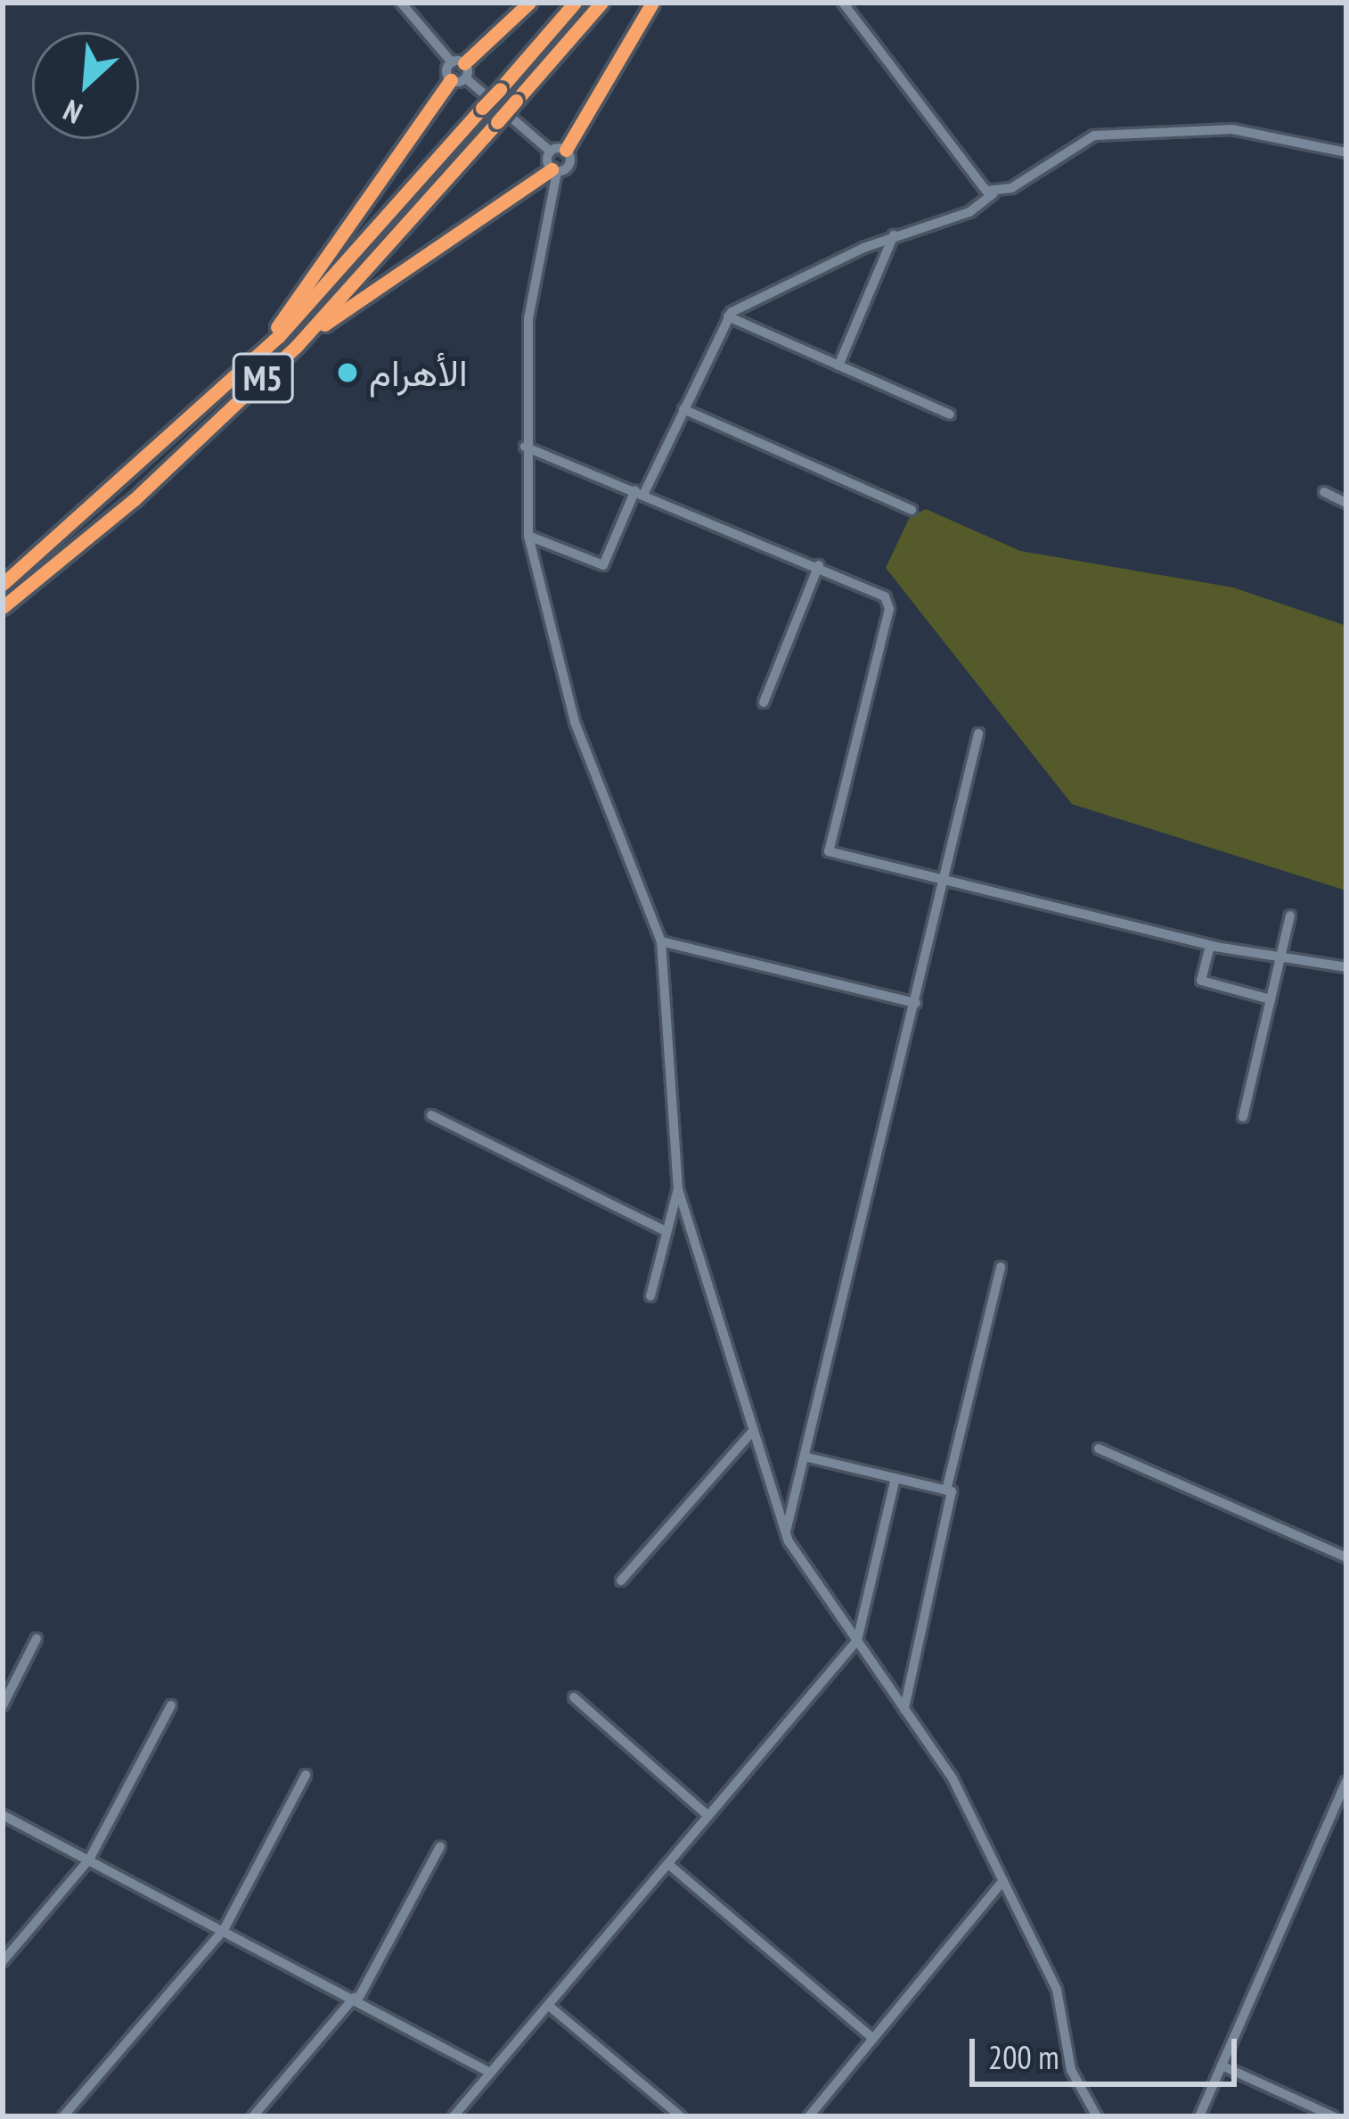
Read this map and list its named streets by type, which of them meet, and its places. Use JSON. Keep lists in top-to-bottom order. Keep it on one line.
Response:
{"streets":{"highway":["M5"]},"places":["الأهرام"],"scale_bar":"200 m","north":"bottom left"}
